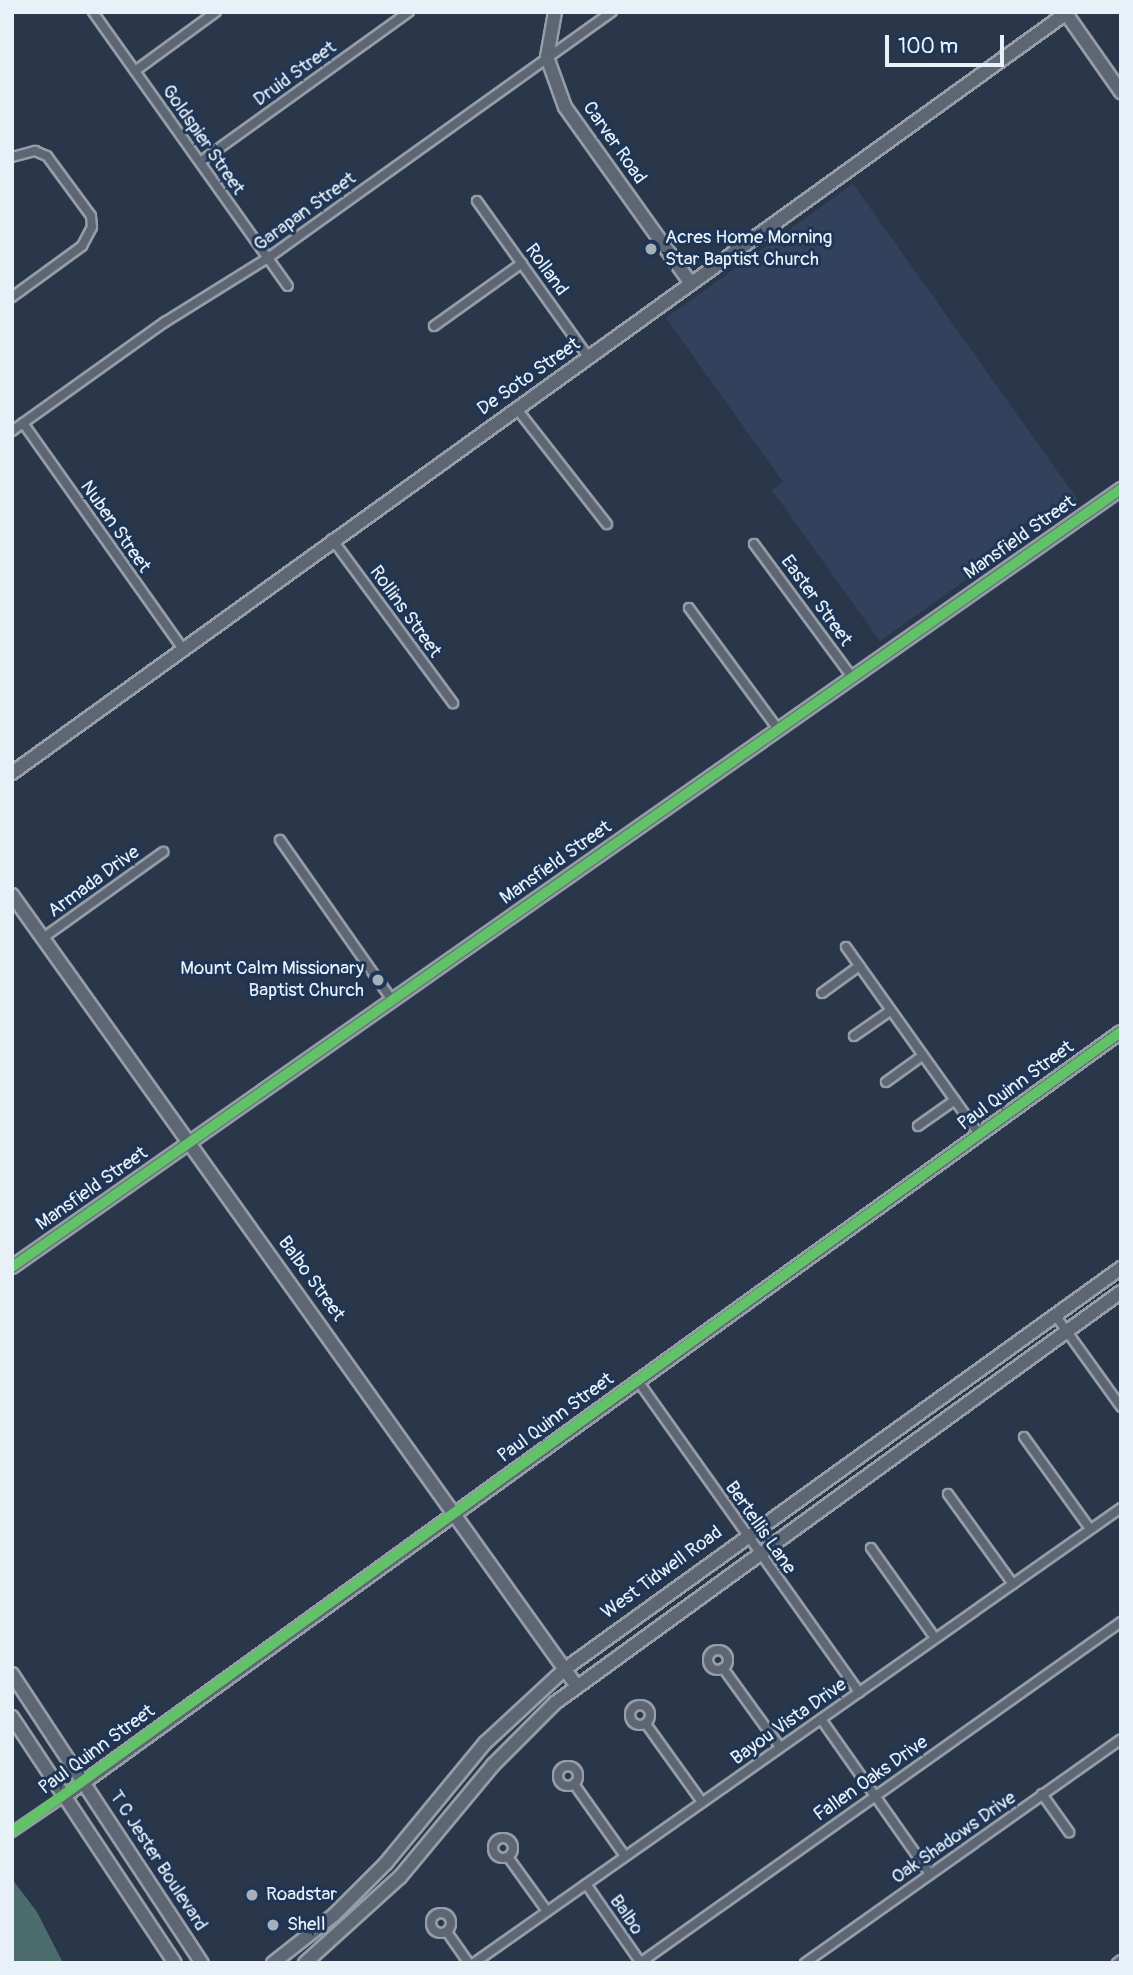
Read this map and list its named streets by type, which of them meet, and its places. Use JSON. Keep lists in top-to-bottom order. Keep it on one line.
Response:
{"streets":{"street":["Druid Street","Goldspier Street","Carver Road","Garapan Street","Rolland","De Soto Street","Nuben Street","Mansfield Street","Easter Street","Rollins Street","Armada Drive","Paul Quinn Street","Balbo Street","Bertellis Lane","West Tidwell Road","Bayou Vista Drive","Fallen Oaks Drive","Oak Shadows Drive","T C Jester Boulevard","Balbo"]},"crossings":[["Druid Street","Goldspier Street"],["Goldspier Street","Garapan Street"],["Carver Road","Garapan Street"],["Carver Road","De Soto Street"],["Garapan Street","Nuben Street"],["Rolland","De Soto Street"],["De Soto Street","Nuben Street"],["De Soto Street","Rollins Street"],["Mansfield Street","Easter Street"],["Mansfield Street","Balbo Street"],["Armada Drive","Balbo Street"],["Paul Quinn Street","Balbo Street"],["Paul Quinn Street","Bertellis Lane"],["Paul Quinn Street","T C Jester Boulevard"],["Balbo Street","West Tidwell Road"],["Bertellis Lane","West Tidwell Road"],["Bertellis Lane","Bayou Vista Drive"],["Bayou Vista Drive","Balbo"],["Fallen Oaks Drive","Balbo"]],"places":["Acres Home Morning Star Baptist Church","Mount Calm Missionary Baptist Church","Roadstar","Shell"],"scale_bar":"100 m"}
